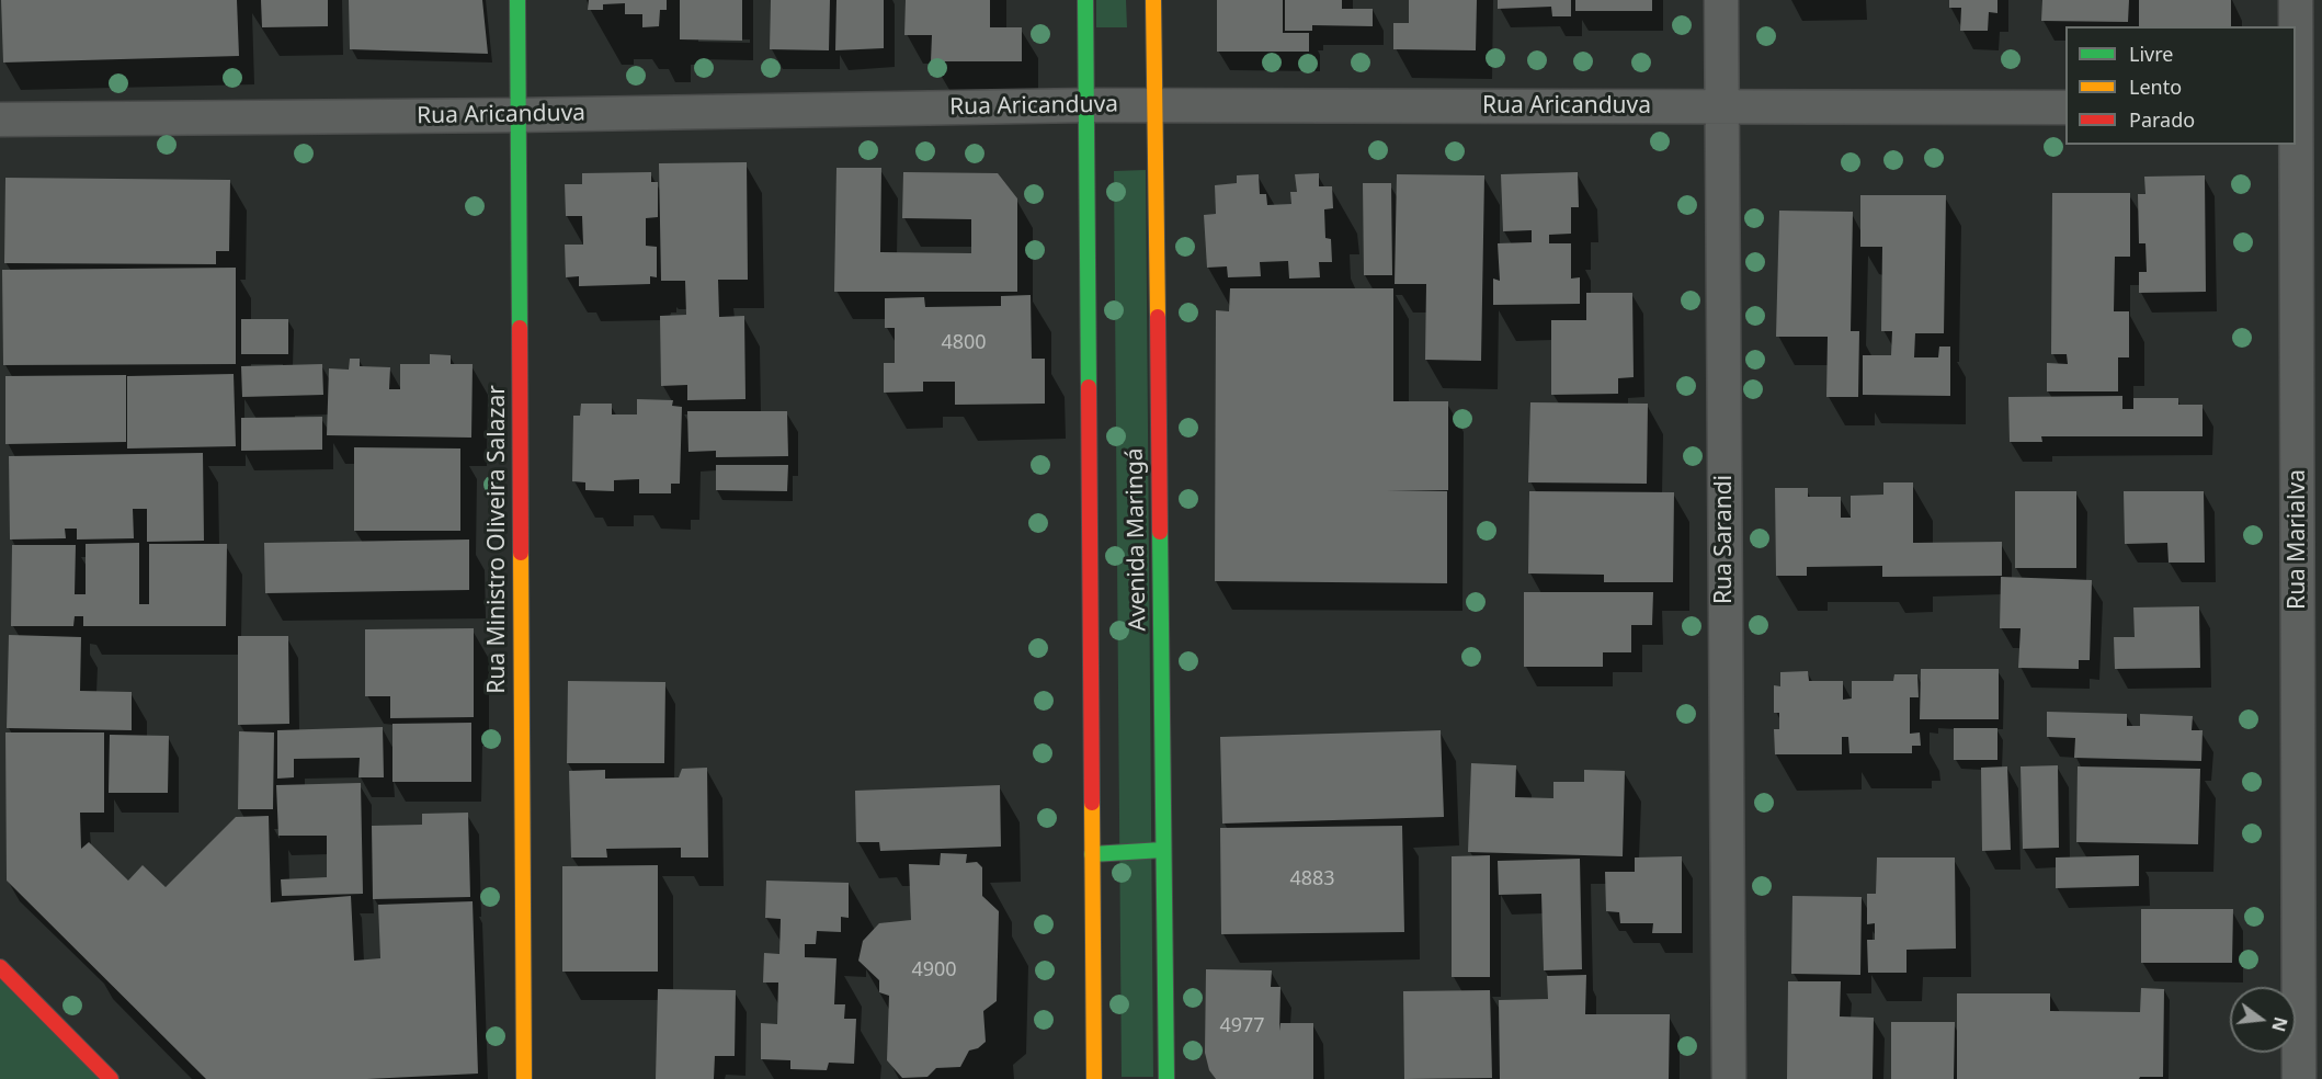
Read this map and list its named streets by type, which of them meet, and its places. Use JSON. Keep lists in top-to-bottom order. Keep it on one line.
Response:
{"streets":{"street":["Rua Aricanduva","Rua Ministro Oliveira Salazar","Avenida Maringá","Rua Sarandi","Rua Marialva"]},"crossings":[["Rua Aricanduva","Rua Ministro Oliveira Salazar"],["Rua Aricanduva","Avenida Maringá"],["Rua Aricanduva","Rua Sarandi"]],"house_numbers":["4800","4883","4900","4977"],"legend":["Livre","Lento","Parado"],"north":"right"}
